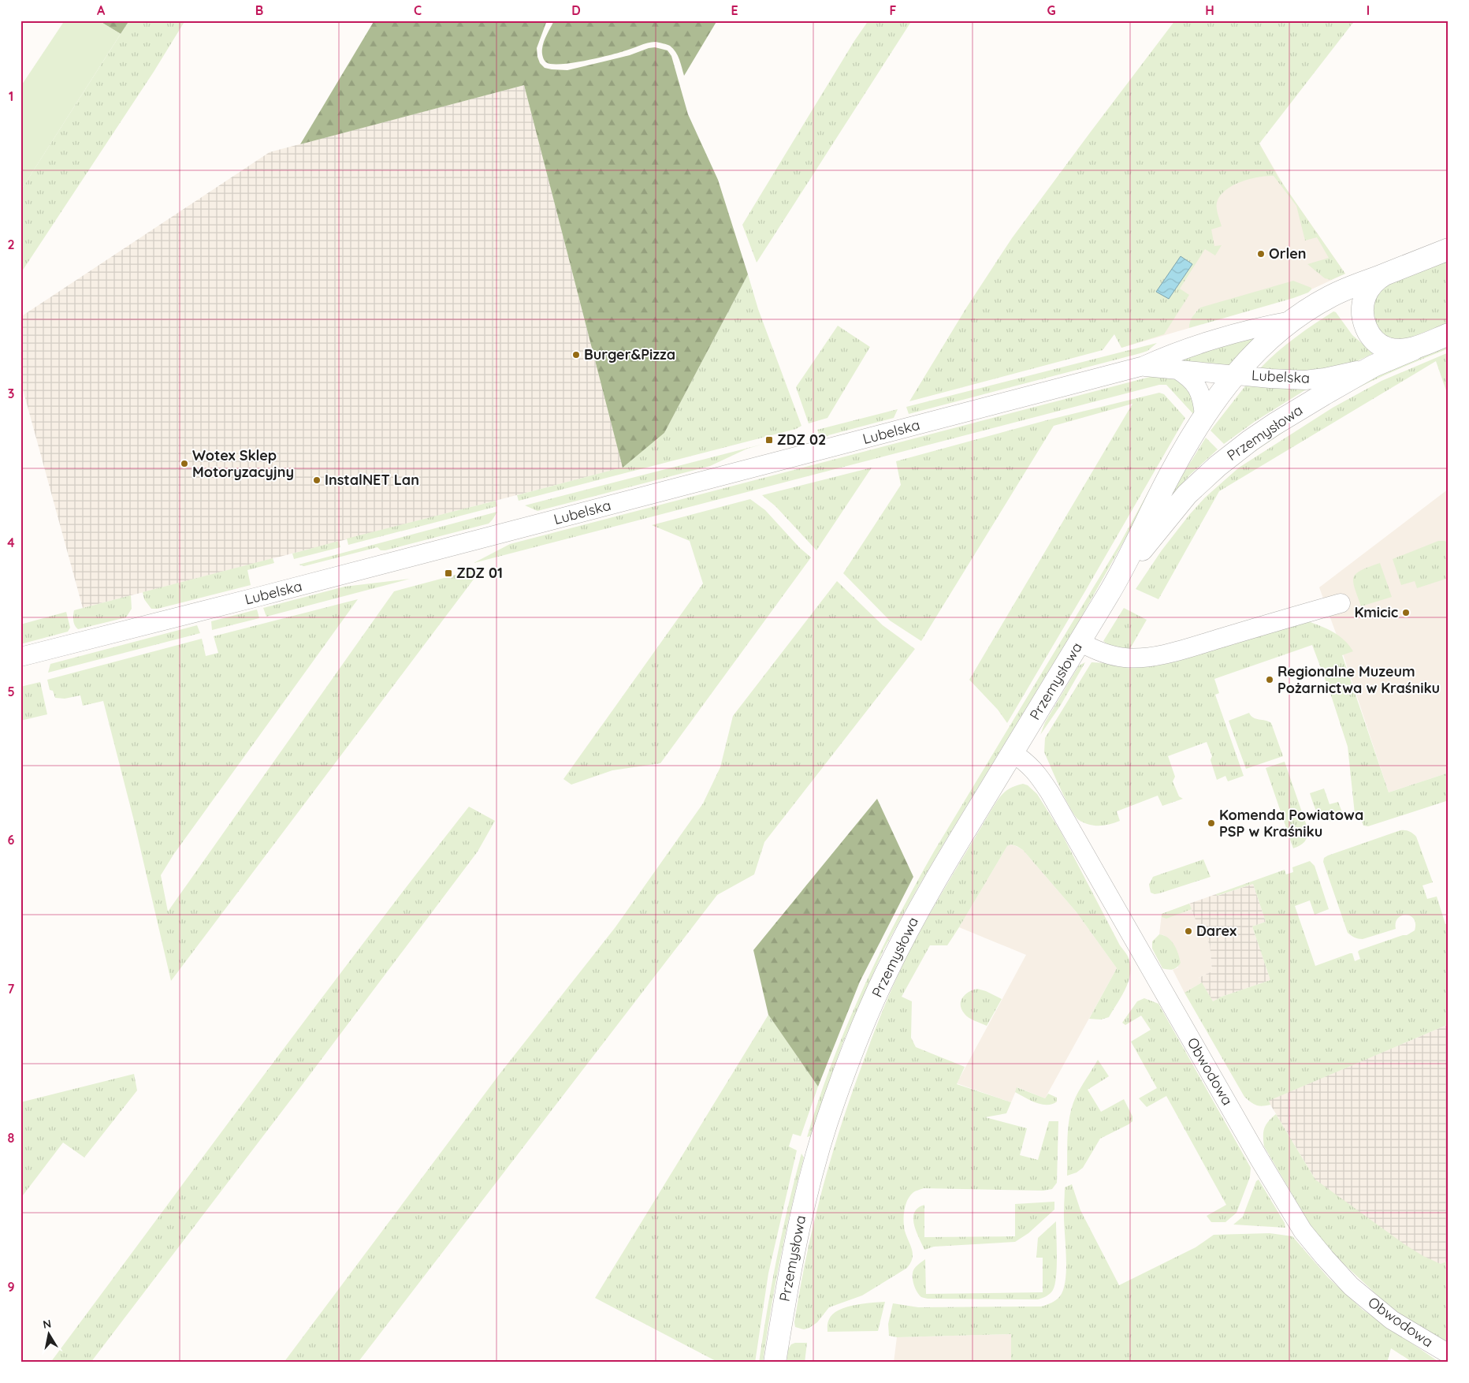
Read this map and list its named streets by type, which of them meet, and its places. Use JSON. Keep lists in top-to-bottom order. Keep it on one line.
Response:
{"streets":{"main road":["Lubelska","Przemysłowa"],"street":["Obwodowa"]},"crossings":[["Lubelska","Przemysłowa"],["Przemysłowa","Obwodowa"]],"places":{"other":["Orlen","Burger&Pizza","Wotex Sklep Motoryzacyjny","InstalNET Lan","Kmicic","Regionalne Muzeum Pożarnictwa w Kraśniku","Komenda Powiatowa PSP w Kraśniku","Darex"],"transit":["ZDZ 02","ZDZ 01"]},"north":"top","grid":{"columns":["A","B","C","D","E","F","G","H","I"],"rows":["1","2","3","4","5","6","7","8","9"]}}
